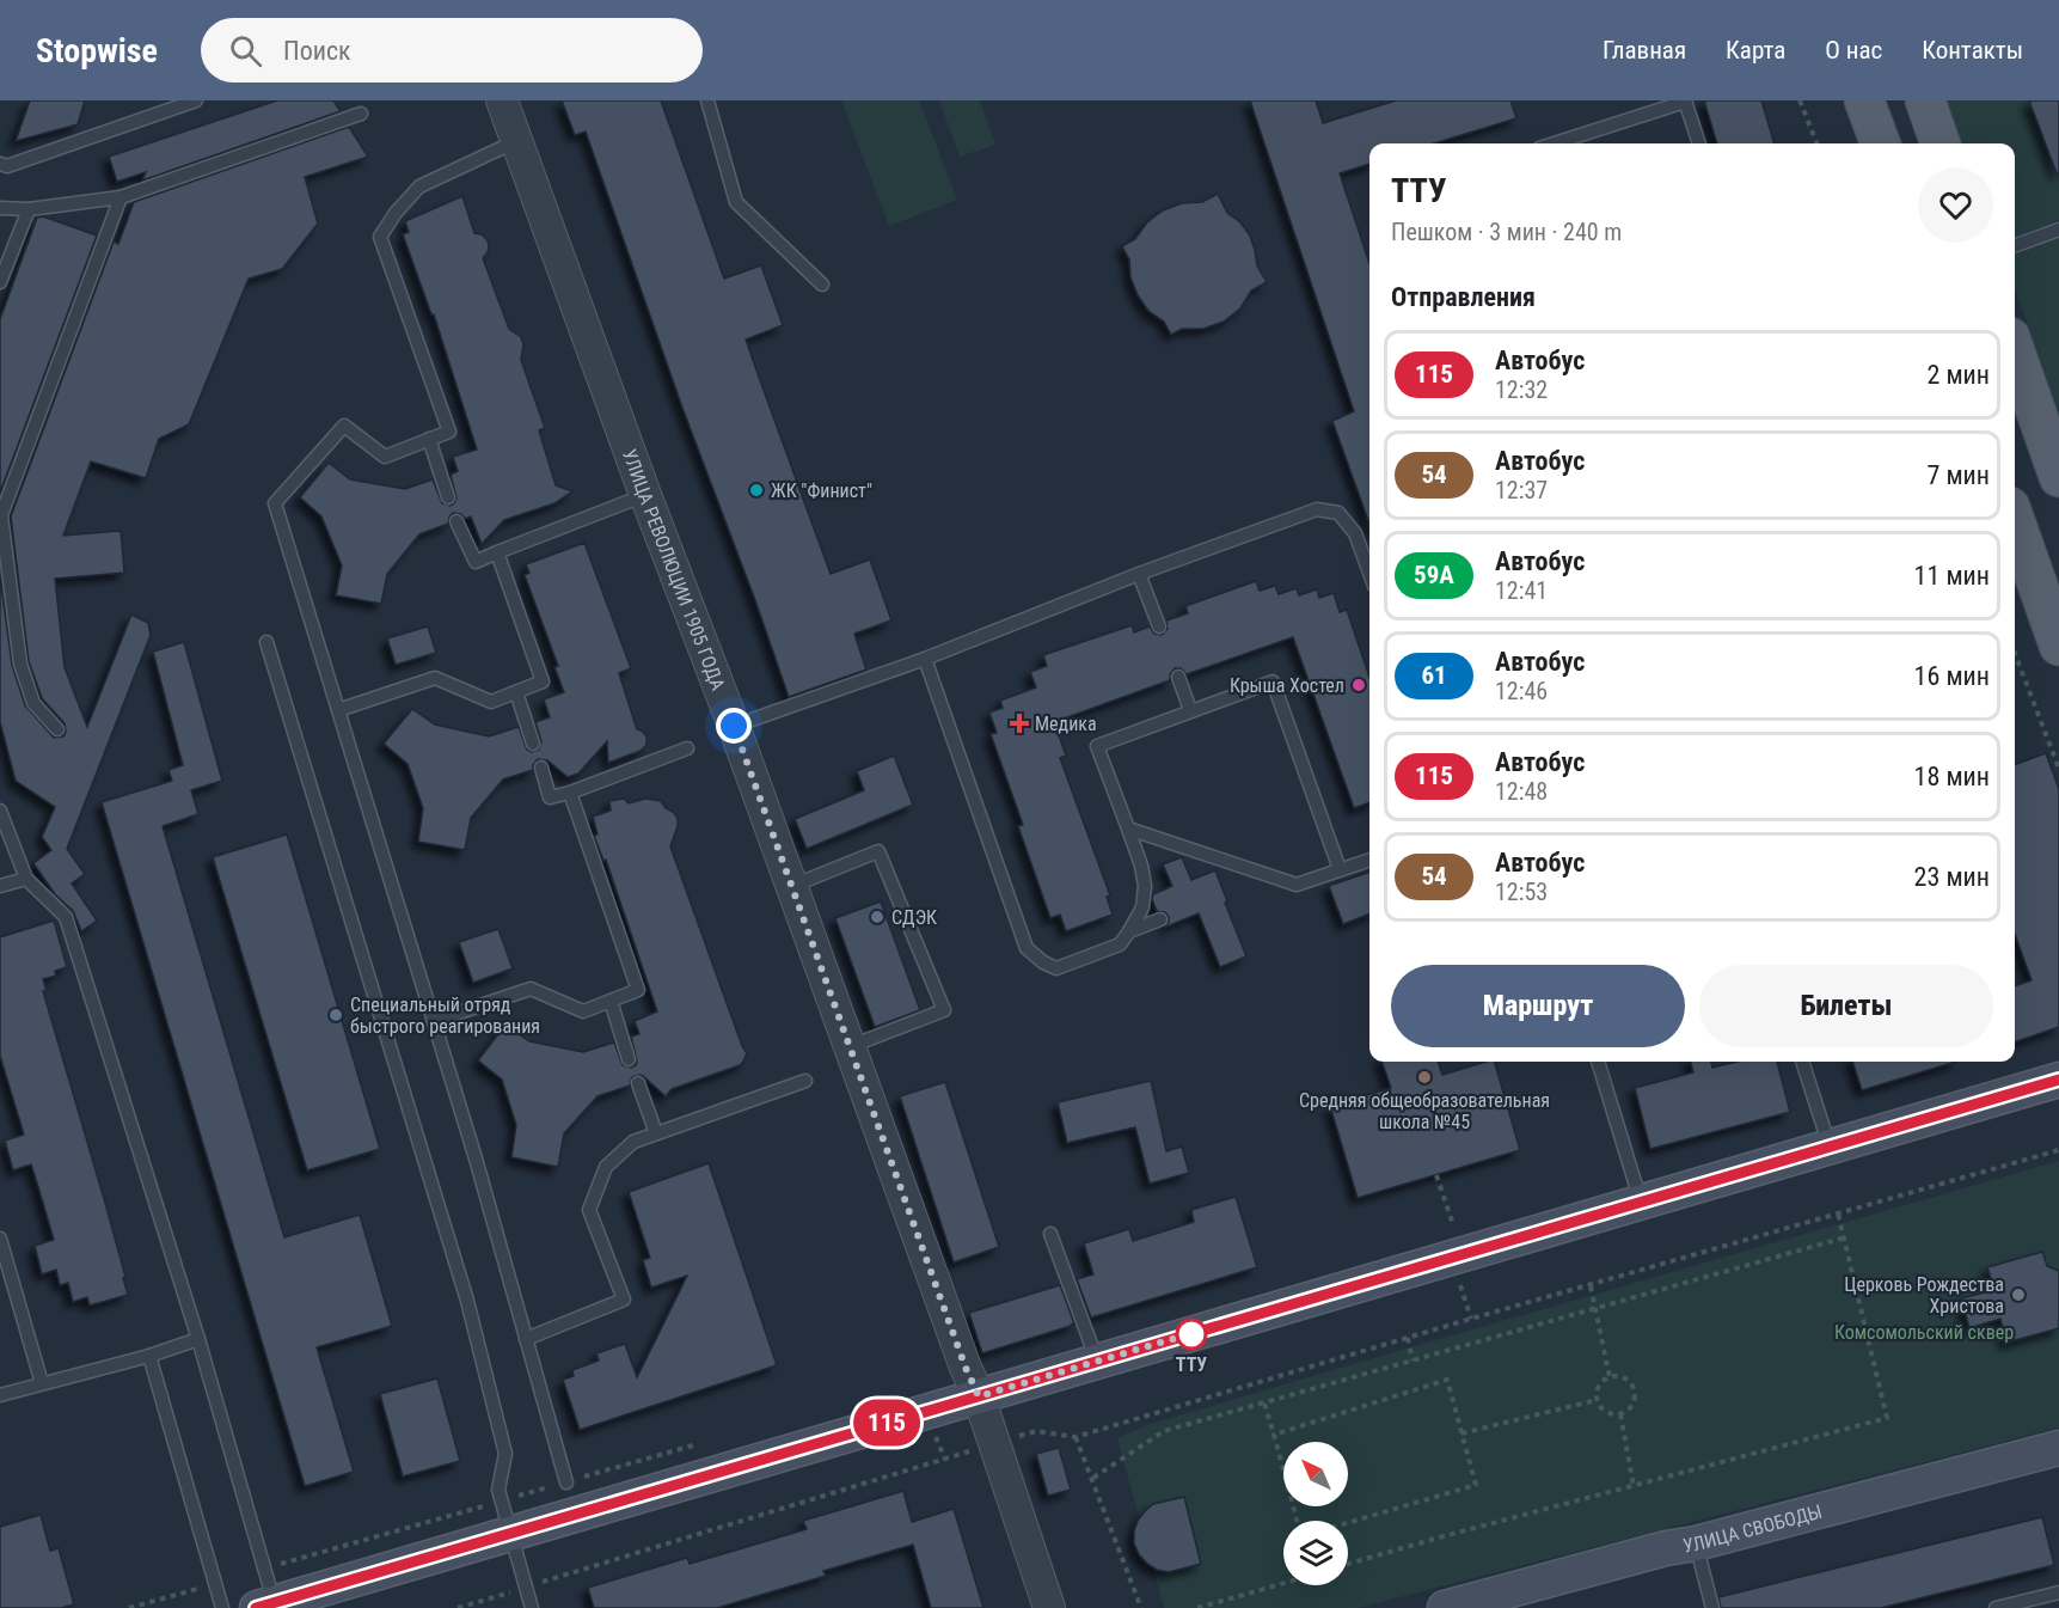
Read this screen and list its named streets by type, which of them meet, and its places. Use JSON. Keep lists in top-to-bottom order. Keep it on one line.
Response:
{"streets":{"main road":["УЛИЦА СВОБОДЫ"],"street":["УЛИЦА РЕВОЛЮЦИИ 1905 ГОДА"]},"parks":["Комсомольский сквер"],"places":{"other":["ЖК \"Финист\"","Крыша Хостел","СДЭК","Специальный отряд быстрого реагирования","Средняя общеобразовательная школа №45","Церковь Рождества Христова","ТТУ"],"health":["Медика"]},"lines":["bus line 115"],"north":"top left","page":{"header":"Stopwise","search":"Поиск","nav":["Главная","Карта","О нас","Контакты"],"on_map":"115","heading":[["ТТУ","Пешком · 3 мин · 240 m"],"Отправления"],"list":[{"mark":"115","name":"Автобус","note":"12:32","value":"2 мин"},{"mark":"54","name":"Автобус","note":"12:37","value":"7 мин"},{"mark":"59А","name":"Автобус","note":"12:41","value":"11 мин"},{"mark":"61","name":"Автобус","note":"12:46","value":"16 мин"},{"mark":"115","name":"Автобус","note":"12:48","value":"18 мин"},{"mark":"54","name":"Автобус","note":"12:53","value":"23 мин"}],"buttons":["Маршрут","Билеты"]}}
